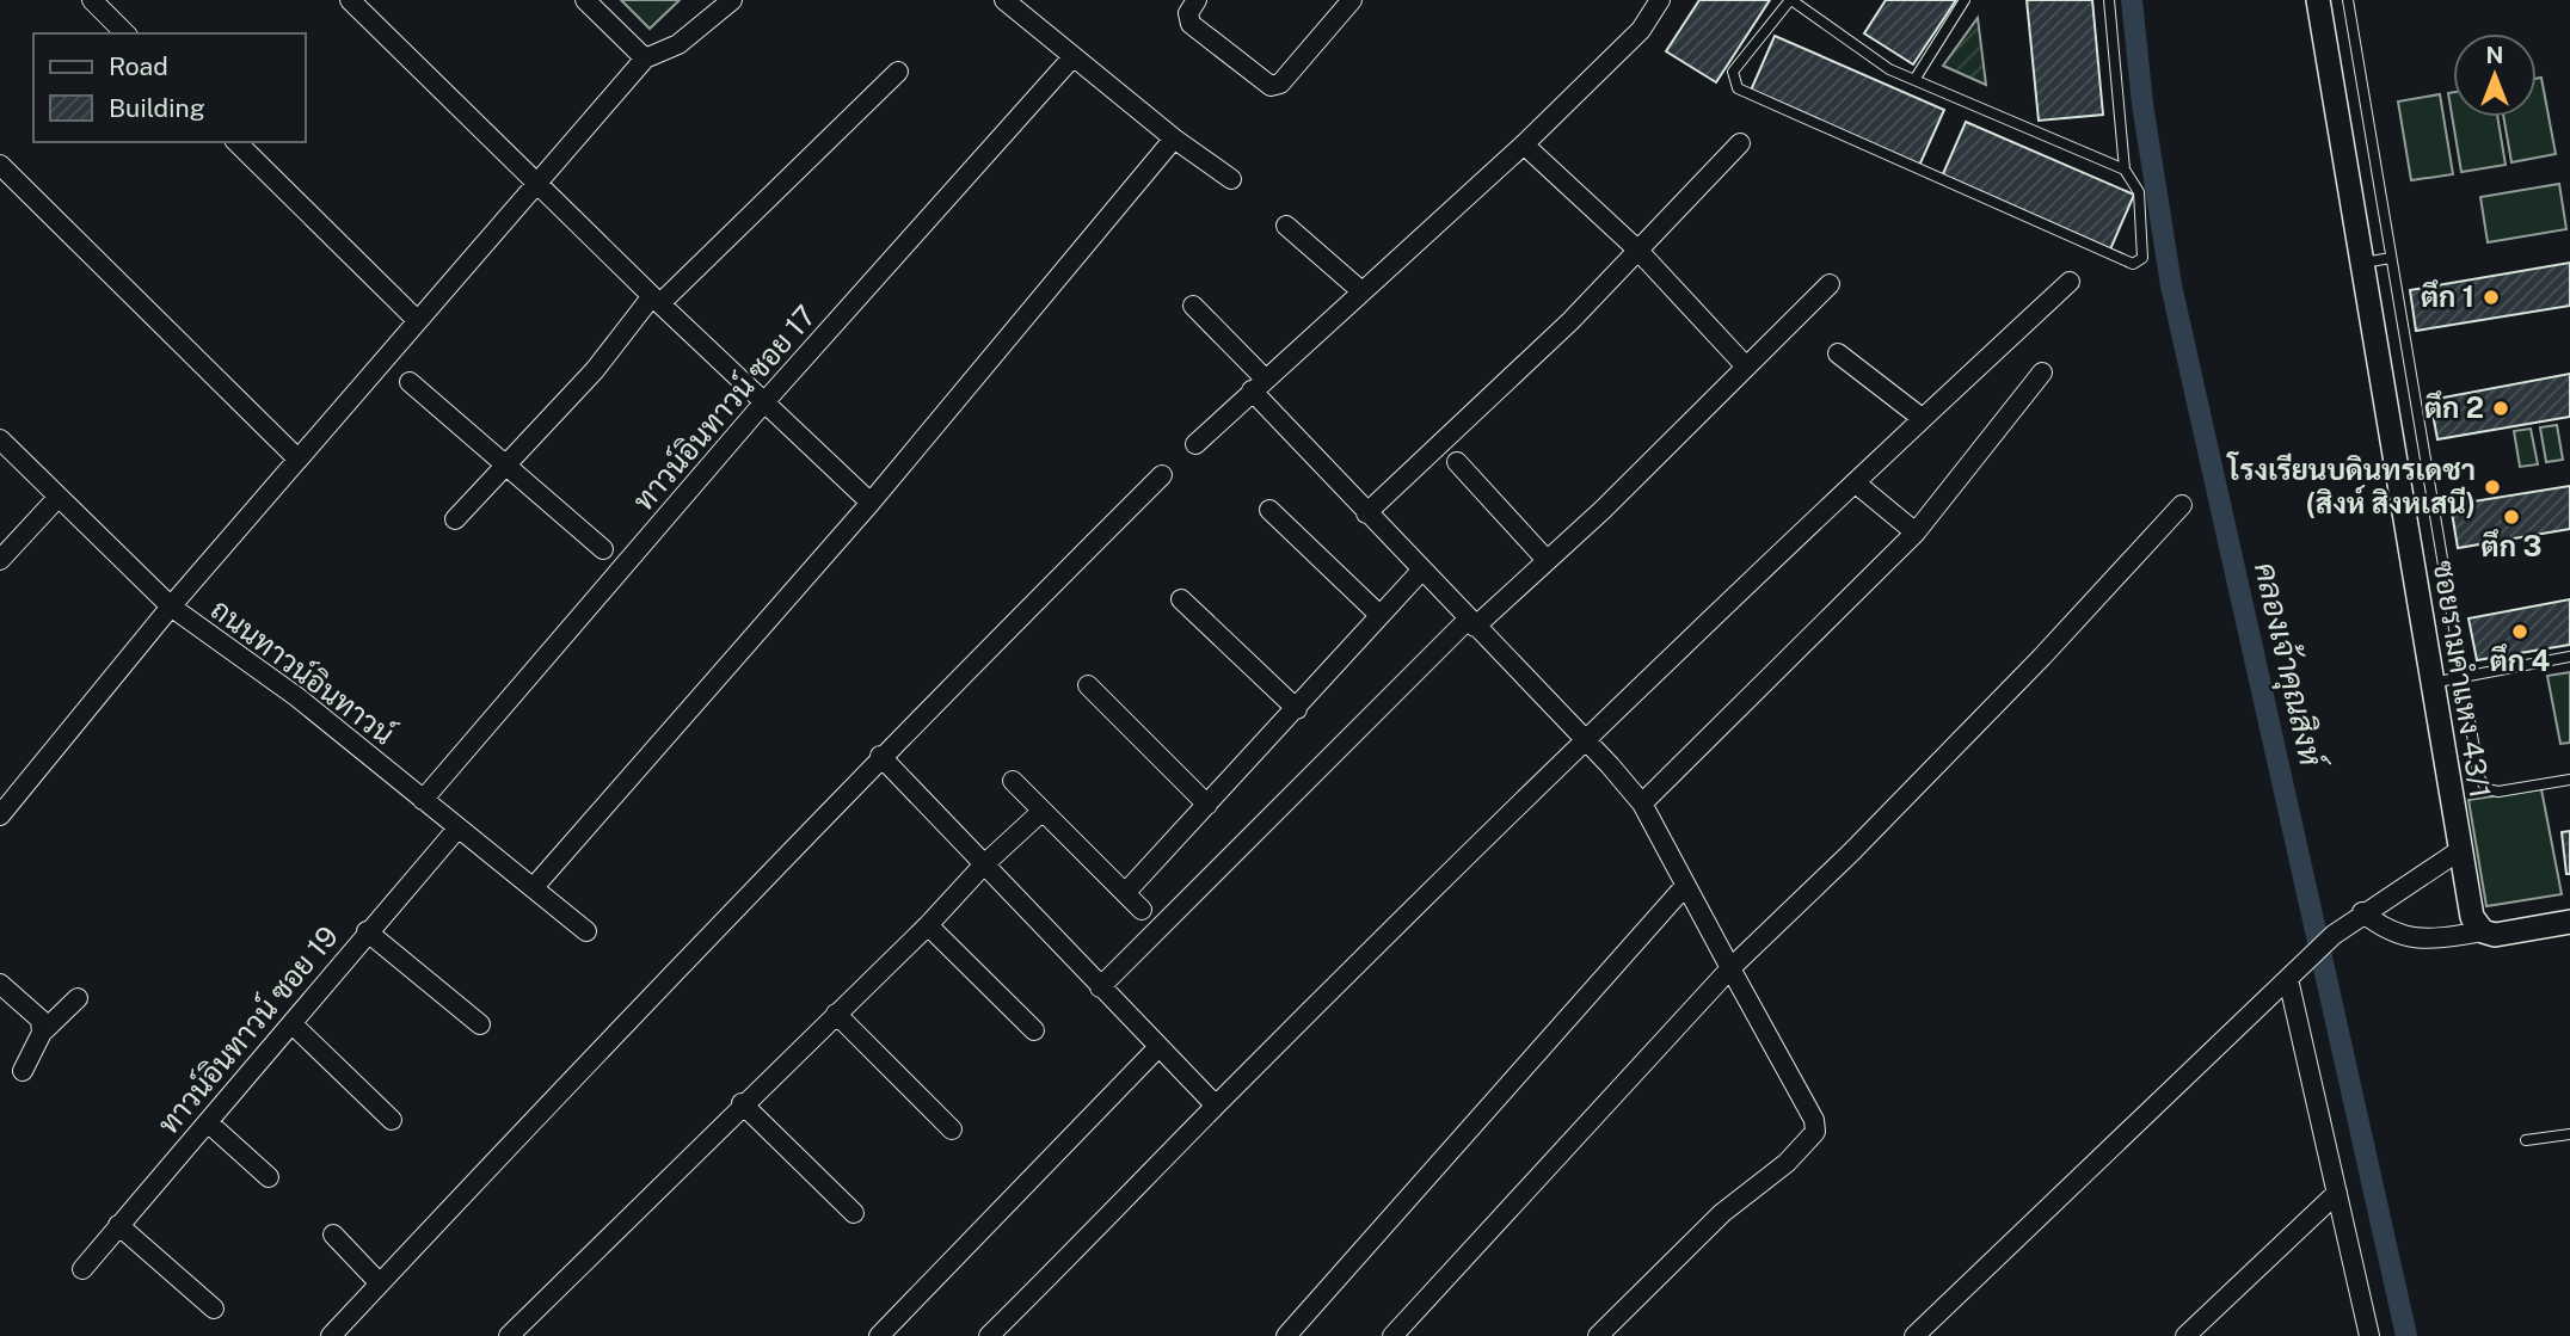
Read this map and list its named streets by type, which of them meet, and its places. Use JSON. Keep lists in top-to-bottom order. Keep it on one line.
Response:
{"streets":{"street":["ทาวน์อินทาวน์ ซอย 17","ถนนทาวน์อินทาวน์","ซอยรามคำแหง 43/1","ทาวน์อินทาวน์ ซอย 19"]},"crossings":[["ทาวน์อินทาวน์ ซอย 17","ถนนทาวน์อินทาวน์"],["ถนนทาวน์อินทาวน์","ทาวน์อินทาวน์ ซอย 19"]],"water":["คลองเจ้าคุณสิงห์"],"places":["ตึก 1","ตึก 2","โรงเรียนบดินทรเดชา (สิงห์ สิงหเสนี)","ตึก 3","ตึก 4"],"legend":["Road","Building"],"north":"top"}
